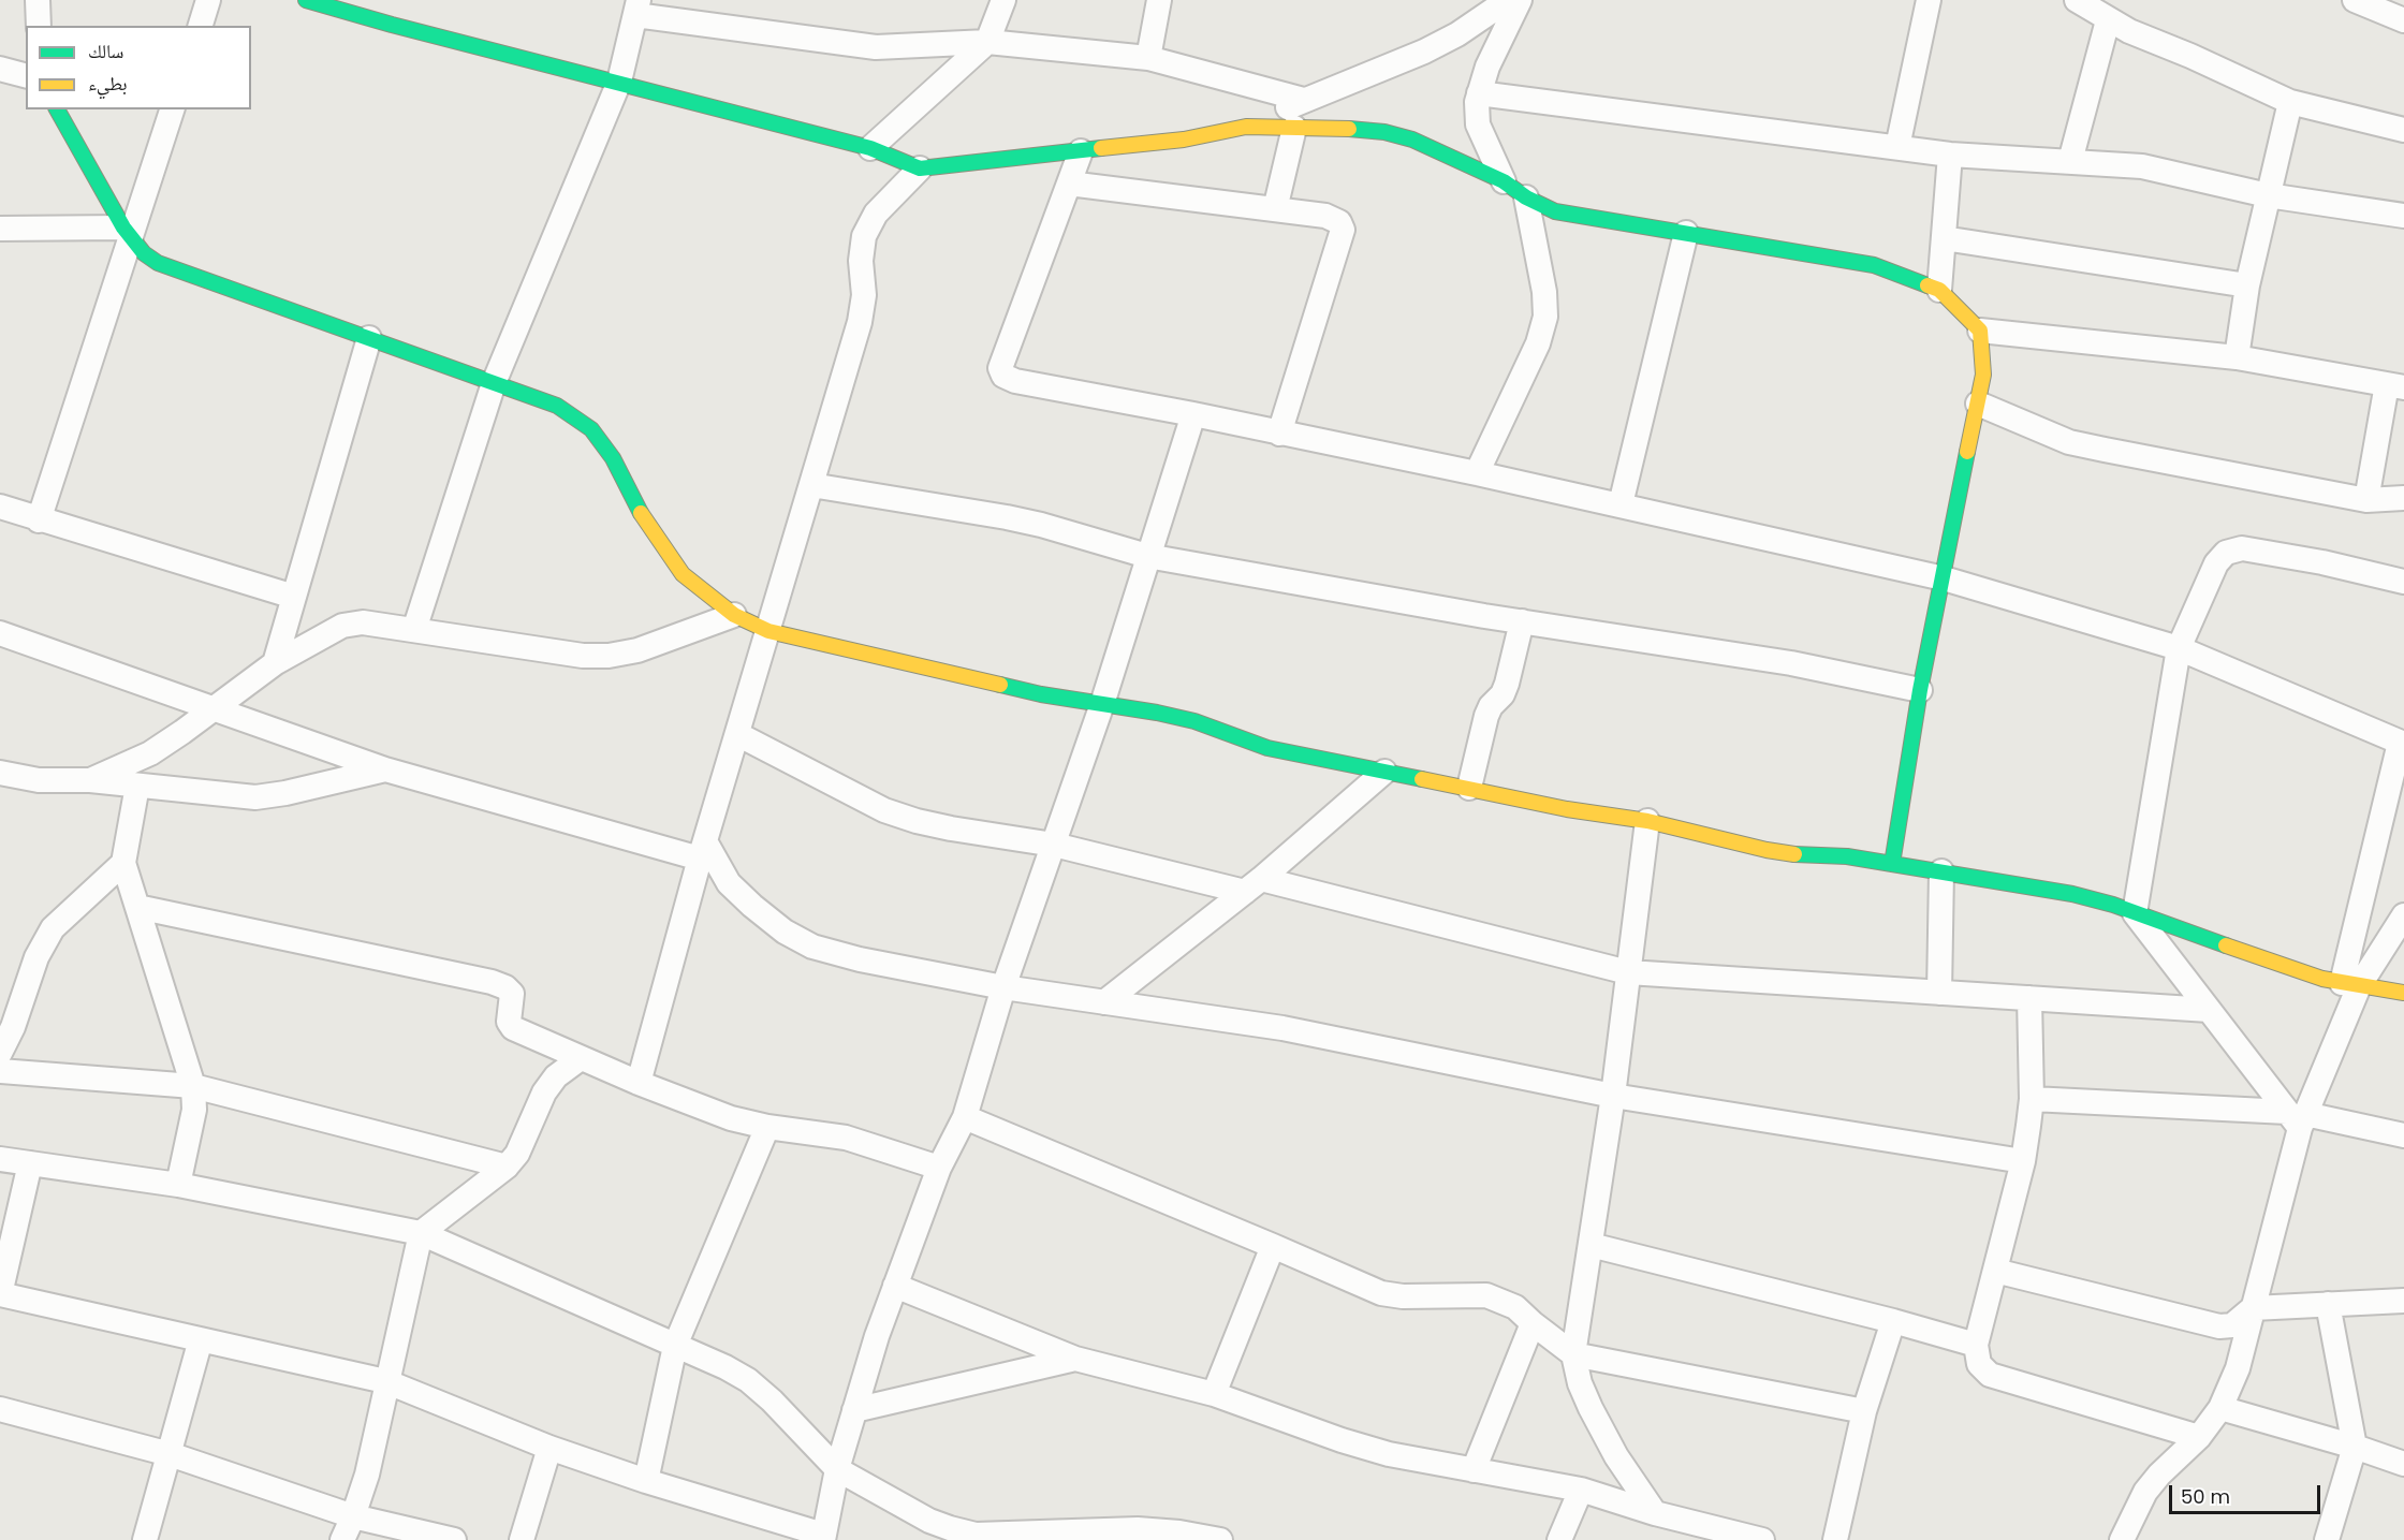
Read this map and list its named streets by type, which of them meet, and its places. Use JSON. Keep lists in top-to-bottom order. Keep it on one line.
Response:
{"legend":["سالك","بطيء"],"scale_bar":"50 m"}
